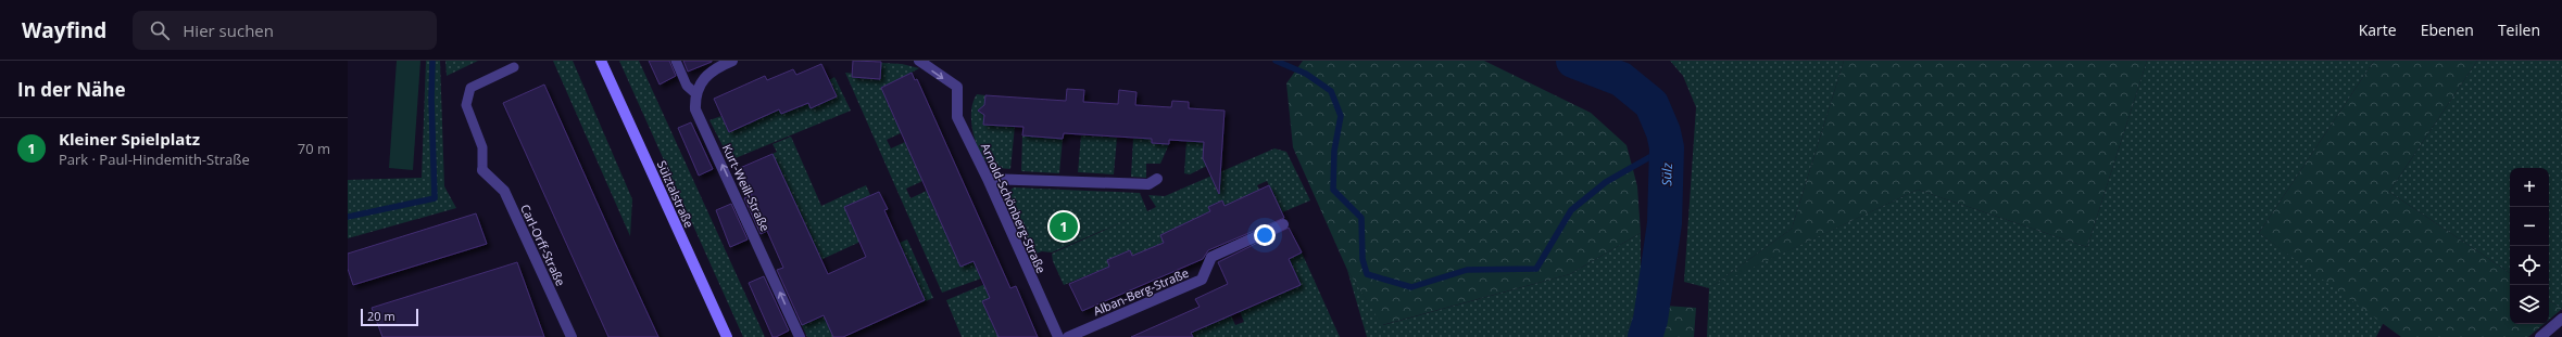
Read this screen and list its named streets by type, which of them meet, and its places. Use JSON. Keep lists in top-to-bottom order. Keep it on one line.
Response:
{"streets":{"main road":["Sülztalstraße"],"street":["Kurt-Weill-Straße","Arnold-Schönberg-Straße","Carl-Orff-Straße","Alban-Berg-Straße"]},"one_way":["Kurt-Weill-Straße","Arnold-Schönberg-Straße"],"water":["Sülz"],"scale_bar":"20 m","page":{"header":"Wayfind","search":"Hier suchen","nav":["Karte","Ebenen","Teilen"],"heading":"In der Nähe","list":[{"mark":"1","name":"Kleiner Spielplatz","note":"Park · Paul-Hindemith-Straße","value":"70 m"}],"map_buttons":["+","−"],"pins":"1","scale":"20 m"}}
